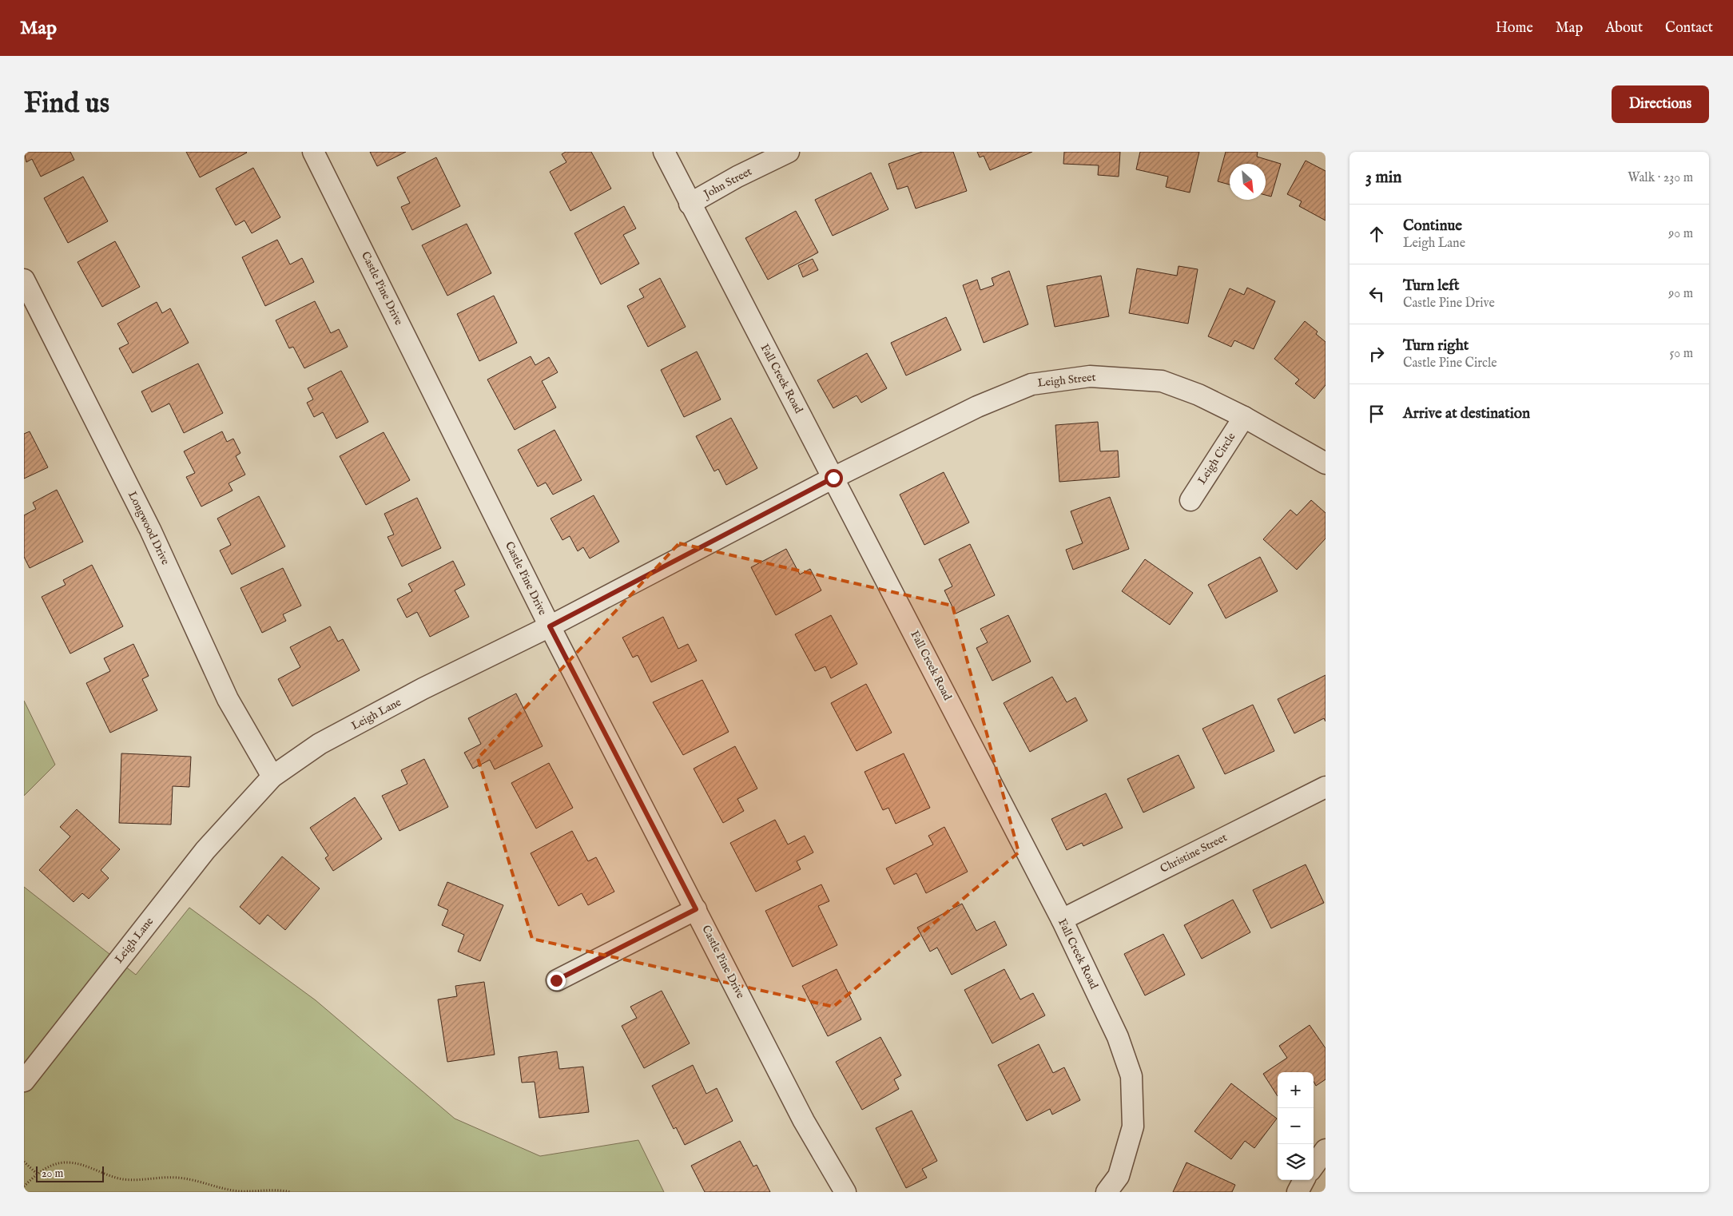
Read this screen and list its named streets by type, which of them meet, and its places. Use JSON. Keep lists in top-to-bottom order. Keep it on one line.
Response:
{"streets":{"street":["John Street","Castle Pine Drive","Fall Creek Road","Leigh Street","Leigh Circle","Longwood Drive","Leigh Lane","Christine Street"]},"crossings":[["John Street","Fall Creek Road"],["Castle Pine Drive","Leigh Lane"],["Fall Creek Road","Leigh Street"],["Fall Creek Road","Leigh Lane"],["Fall Creek Road","Christine Street"],["Leigh Street","Leigh Circle"],["Leigh Street","Leigh Lane"],["Longwood Drive","Leigh Lane"]],"scale_bar":"20 m","north":"bottom right","page":{"header":"Map","nav":["Home","Map","About","Contact"],"buttons":"Directions","title":"Find us","heading":["3 min","Walk · 230 m"],"list":[["Continue","Leigh Lane","90 m"],["Turn left","Castle Pine Drive","90 m"],["Turn right","Castle Pine Circle","50 m"],"Arrive at destination"],"map_buttons":["+","−"],"scale":"20 m"}}
